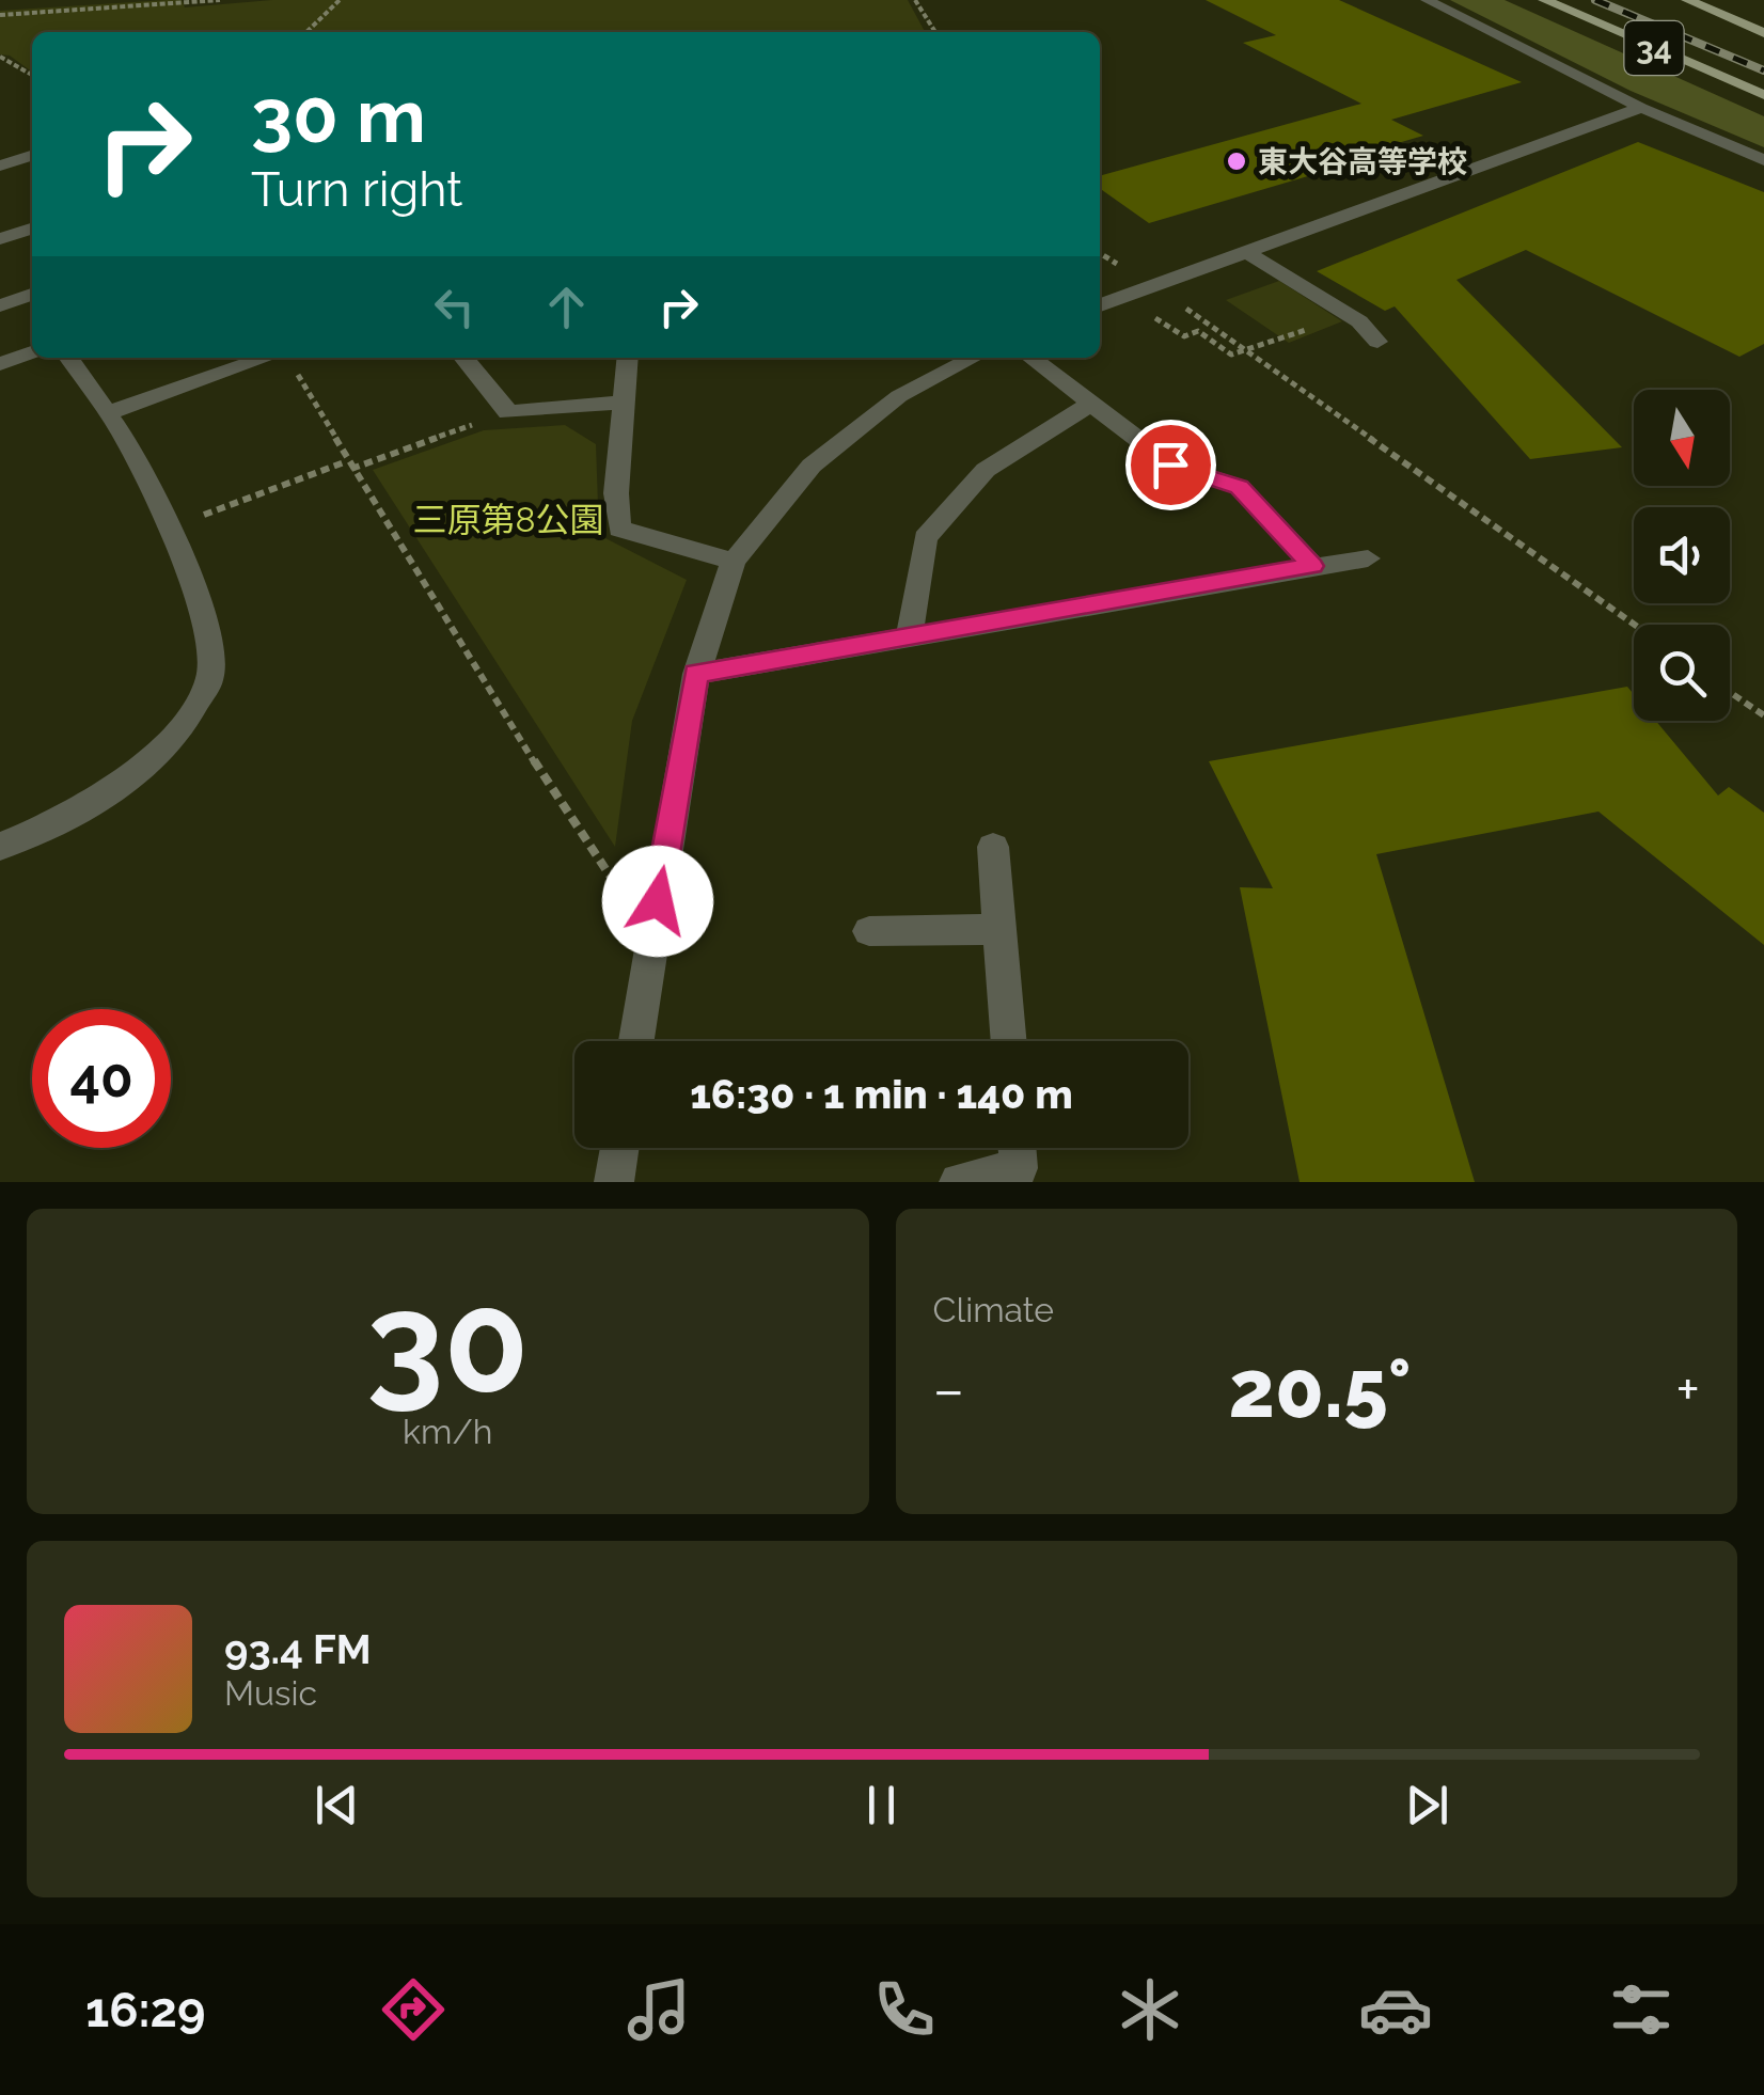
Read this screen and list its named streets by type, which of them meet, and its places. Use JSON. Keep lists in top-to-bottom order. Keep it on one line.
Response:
{"streets":{"main road":["34"]},"parks":["三原第8公園"],"places":["東大谷高等学校"],"north":"bottom","page":{"turn":["30 m","Turn right"],"limit":"40","trip":"16:30 · 1 min · 140 m","tile":[["30","km/h"],"Climate"],"heat":["−","20.5°","+"],"song":["93.4 FM","Music"],"tabs":"16:29"}}
